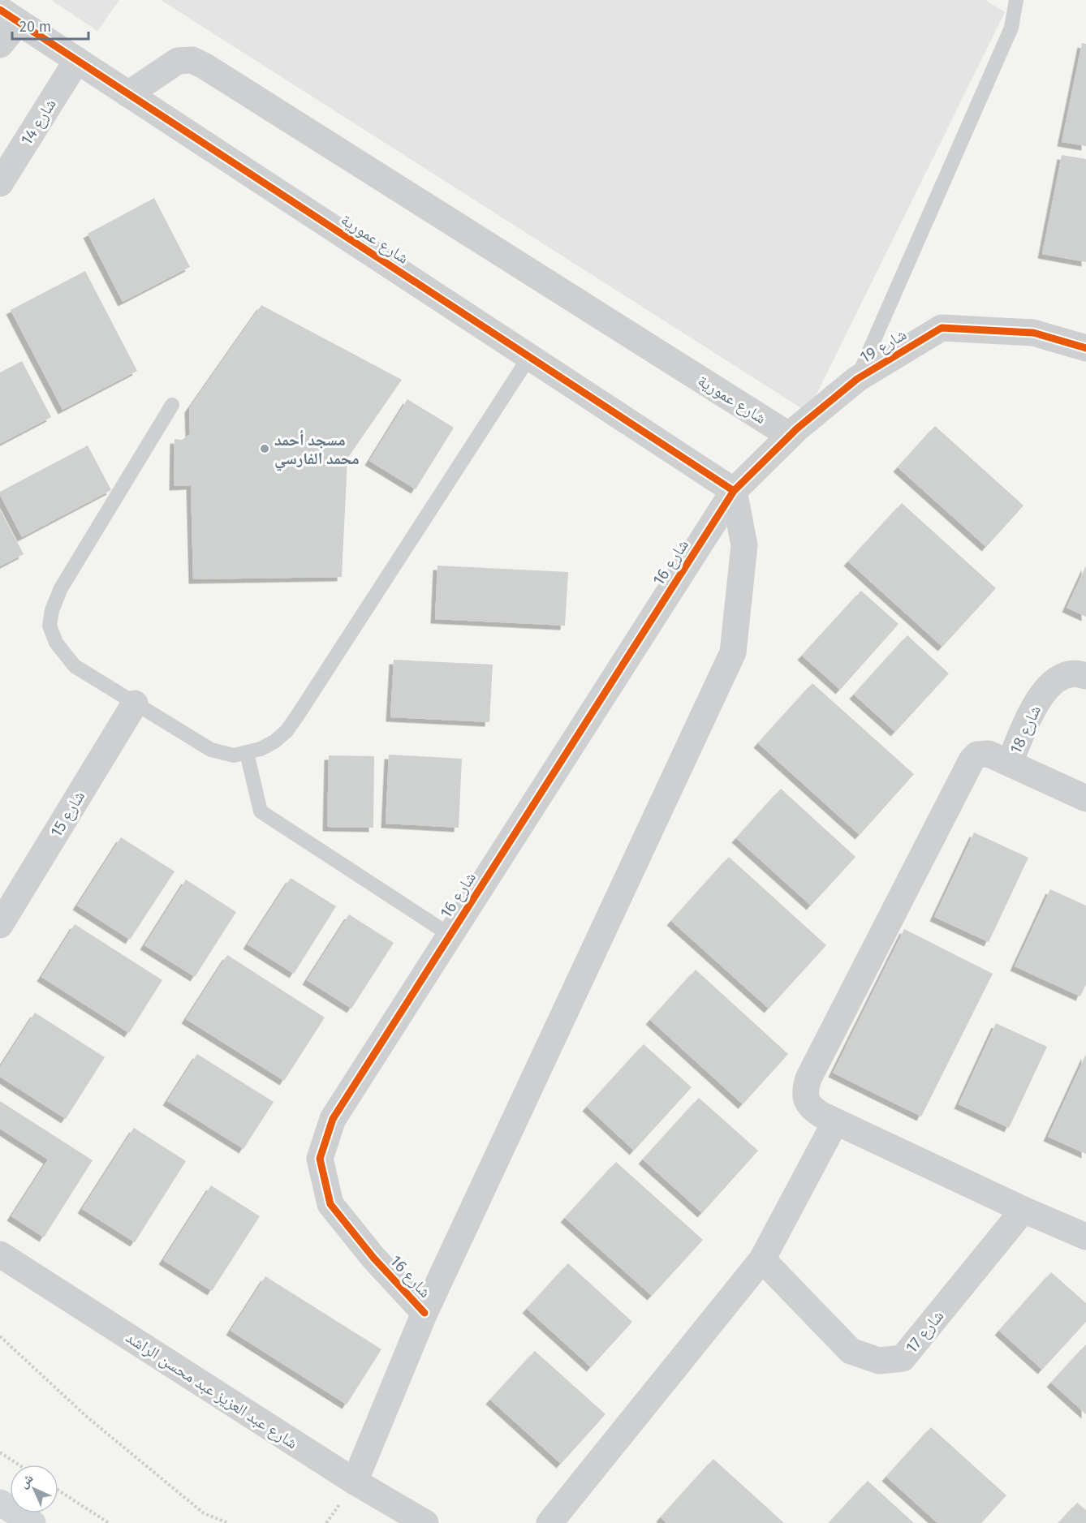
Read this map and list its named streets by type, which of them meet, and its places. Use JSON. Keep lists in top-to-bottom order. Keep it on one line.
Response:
{"streets":{"street":["شارع 14","شارع عمورية","شارع 19","شارع 16","شارع 18","شارع 15","شارع 17","شارع عبد العزيز عبد محسن الراشد"]},"crossings":[["شارع 14","شارع عمورية"],["شارع عمورية","شارع 19"],["شارع عمورية","شارع 16"],["شارع 19","شارع 16"],["شارع 16","شارع عبد العزيز عبد محسن الراشد"]],"places":["مسجد أحمد محمد الفارسي"],"scale_bar":"20 m","north":"top left"}
